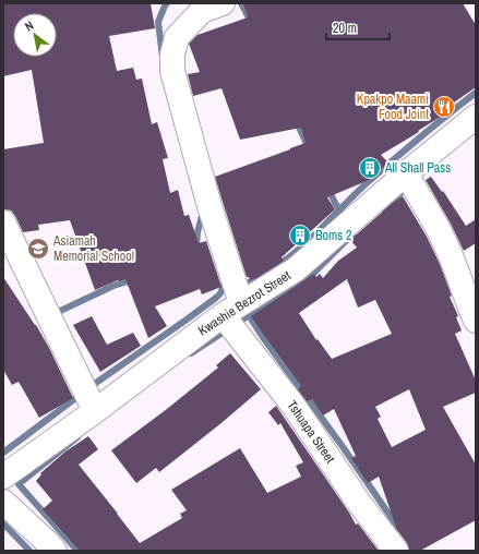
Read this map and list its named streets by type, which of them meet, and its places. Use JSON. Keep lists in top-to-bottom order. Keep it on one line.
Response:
{"streets":{"street":["Kwashie Bezrot Street","Tshuapa Street"]},"crossings":[["Kwashie Bezrot Street","Tshuapa Street"]],"places":{"restaurant":["Kpakpo Maami Food Joint"],"building":["All Shall Pass","Boms 2"],"school or university":["Asiamah Memorial School"]},"scale_bar":"20 m","north":"top left"}
